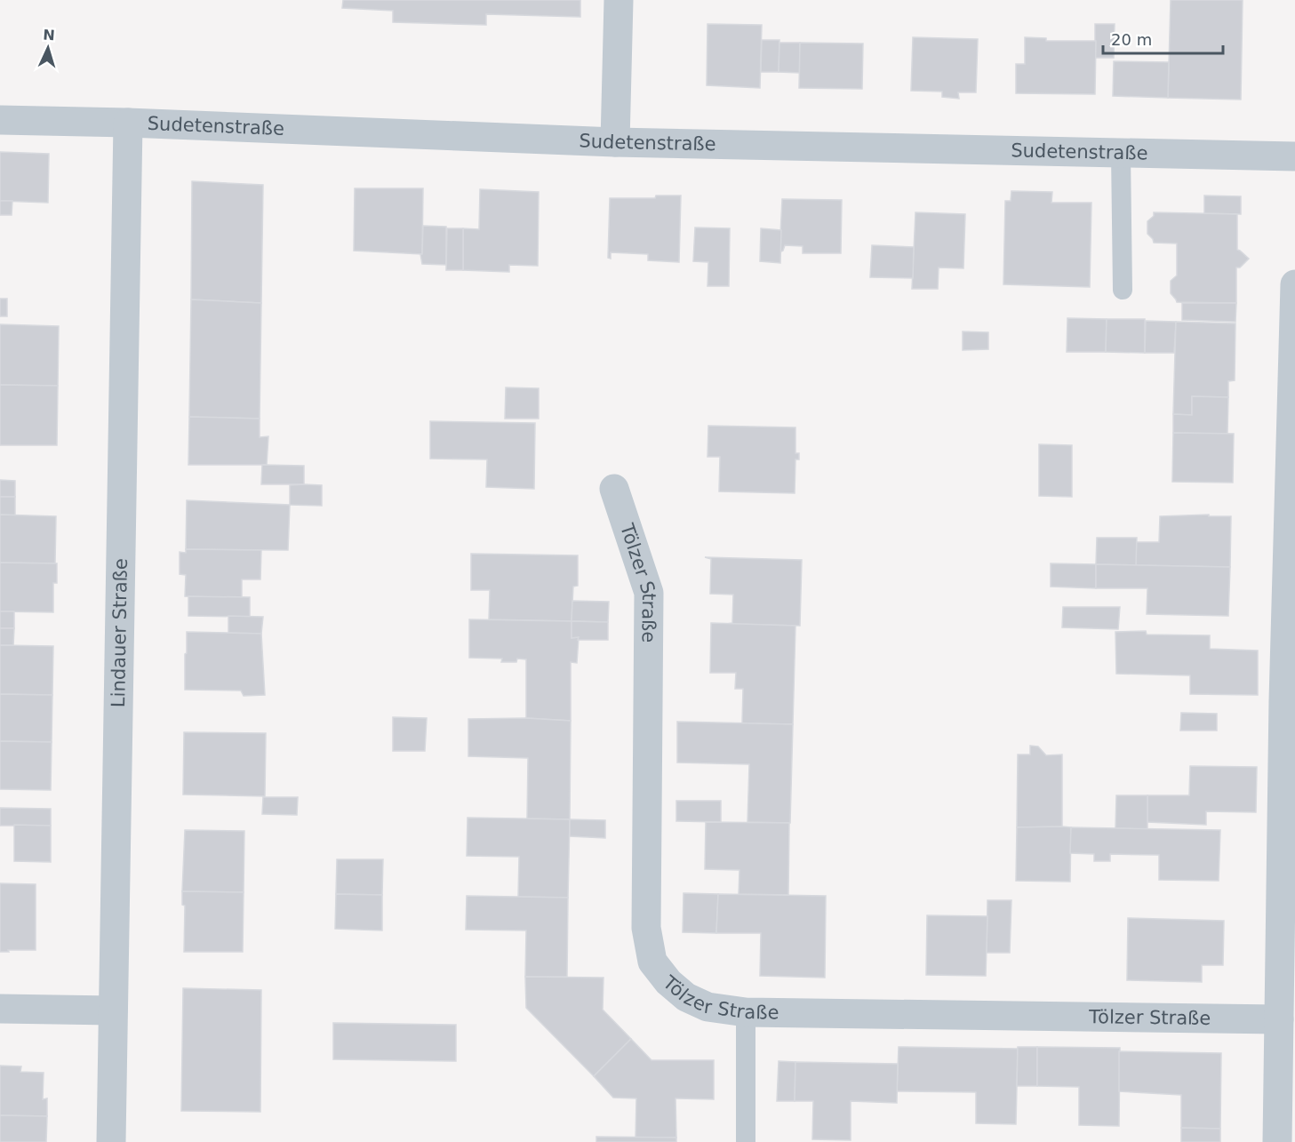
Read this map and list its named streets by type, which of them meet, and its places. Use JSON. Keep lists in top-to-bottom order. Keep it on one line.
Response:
{"streets":{"street":["Sudetenstraße","Tölzer Straße","Lindauer Straße"]},"crossings":[["Sudetenstraße","Lindauer Straße"]],"scale_bar":"20 m","north":"top"}
